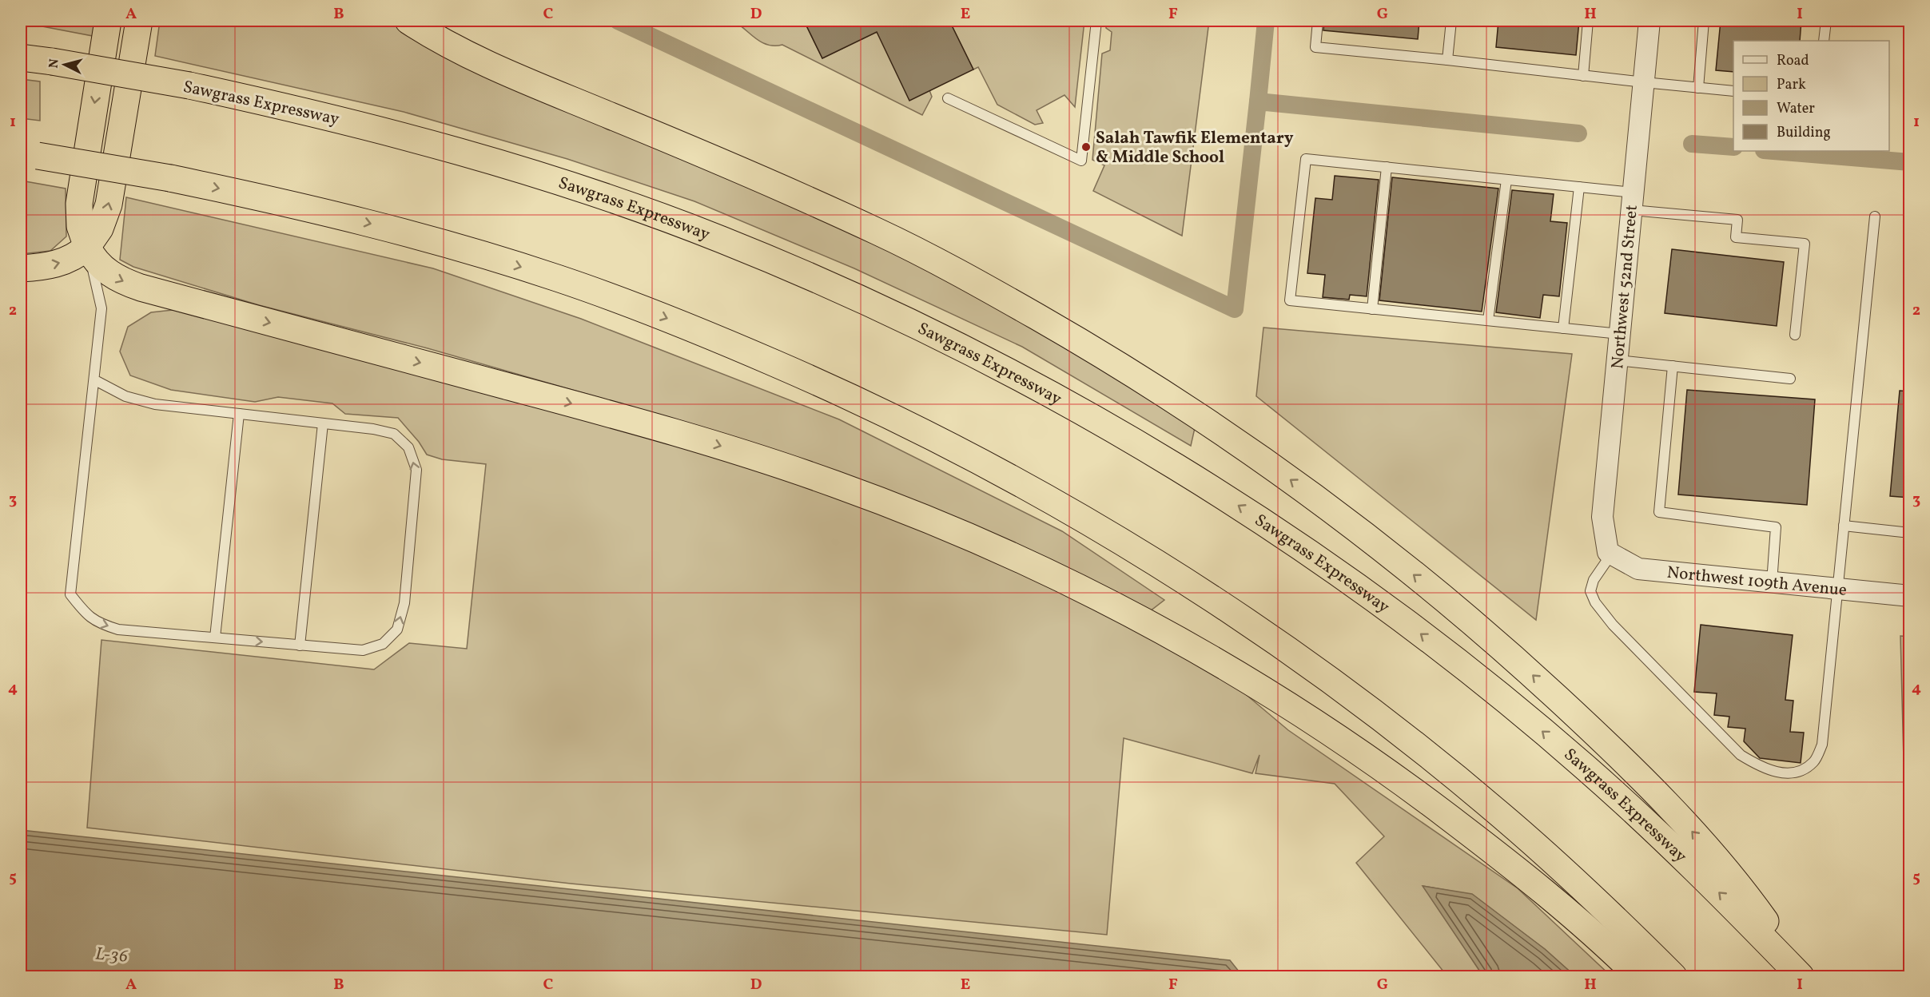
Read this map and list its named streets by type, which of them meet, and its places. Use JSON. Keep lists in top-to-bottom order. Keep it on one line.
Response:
{"streets":{"highway":["Sawgrass Expressway"],"street":["Northwest 52nd Street","Northwest 109th Avenue"]},"crossings":[["Northwest 52nd Street","Northwest 109th Avenue"]],"water":["L-36"],"places":["Salah Tawfik Elementary & Middle School"],"legend":["Road","Park","Water","Building"],"north":"left","grid":{"columns":["A","B","C","D","E","F","G","H","I"],"rows":["1","2","3","4","5"]}}
